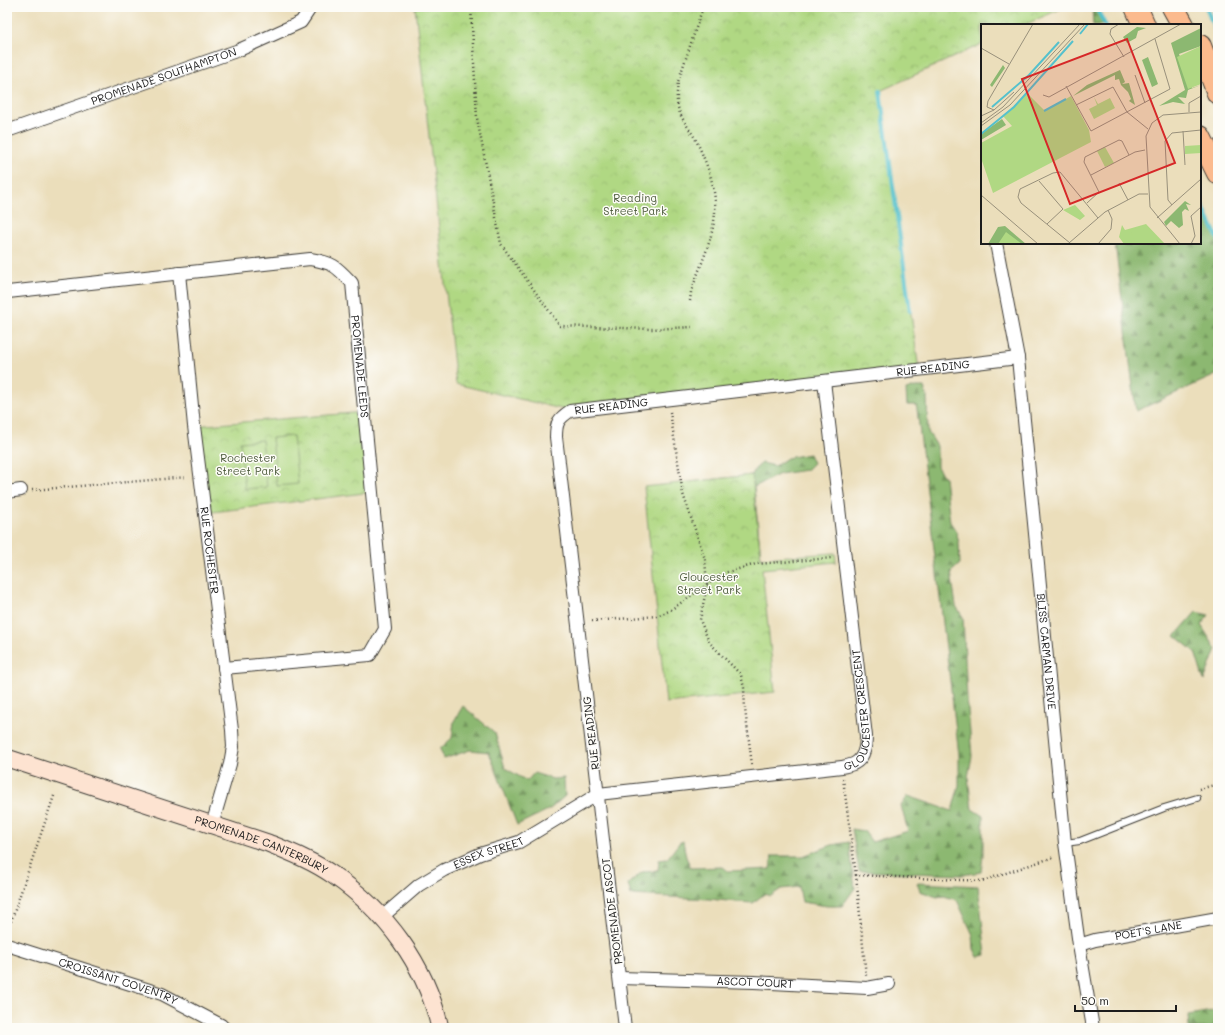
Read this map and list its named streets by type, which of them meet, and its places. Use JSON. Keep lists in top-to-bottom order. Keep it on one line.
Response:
{"streets":{"street":["PROMENADE SOUTHAMPTON","PROMENADE LEEDS","RUE READING","RUE ROCHESTER","BLISS CARMAN DRIVE","GLOUCESTER CRESCENT","PROMENADE CANTERBURY","ESSEX STREET","PROMENADE ASCOT","POET'S LANE","CROISSANT COVENTRY","ASCOT COURT"]},"crossings":[["PROMENADE LEEDS","RUE ROCHESTER"],["RUE READING","BLISS CARMAN DRIVE"],["RUE READING","GLOUCESTER CRESCENT"],["RUE READING","ESSEX STREET"],["RUE READING","PROMENADE ASCOT"],["RUE ROCHESTER","PROMENADE CANTERBURY"],["BLISS CARMAN DRIVE","POET'S LANE"],["GLOUCESTER CRESCENT","ESSEX STREET"],["GLOUCESTER CRESCENT","PROMENADE ASCOT"],["PROMENADE CANTERBURY","ESSEX STREET"],["ESSEX STREET","PROMENADE ASCOT"],["PROMENADE ASCOT","ASCOT COURT"]],"parks":["Reading Street Park","Rochester Street Park","Gloucester Street Park"],"scale_bar":"50 m"}
